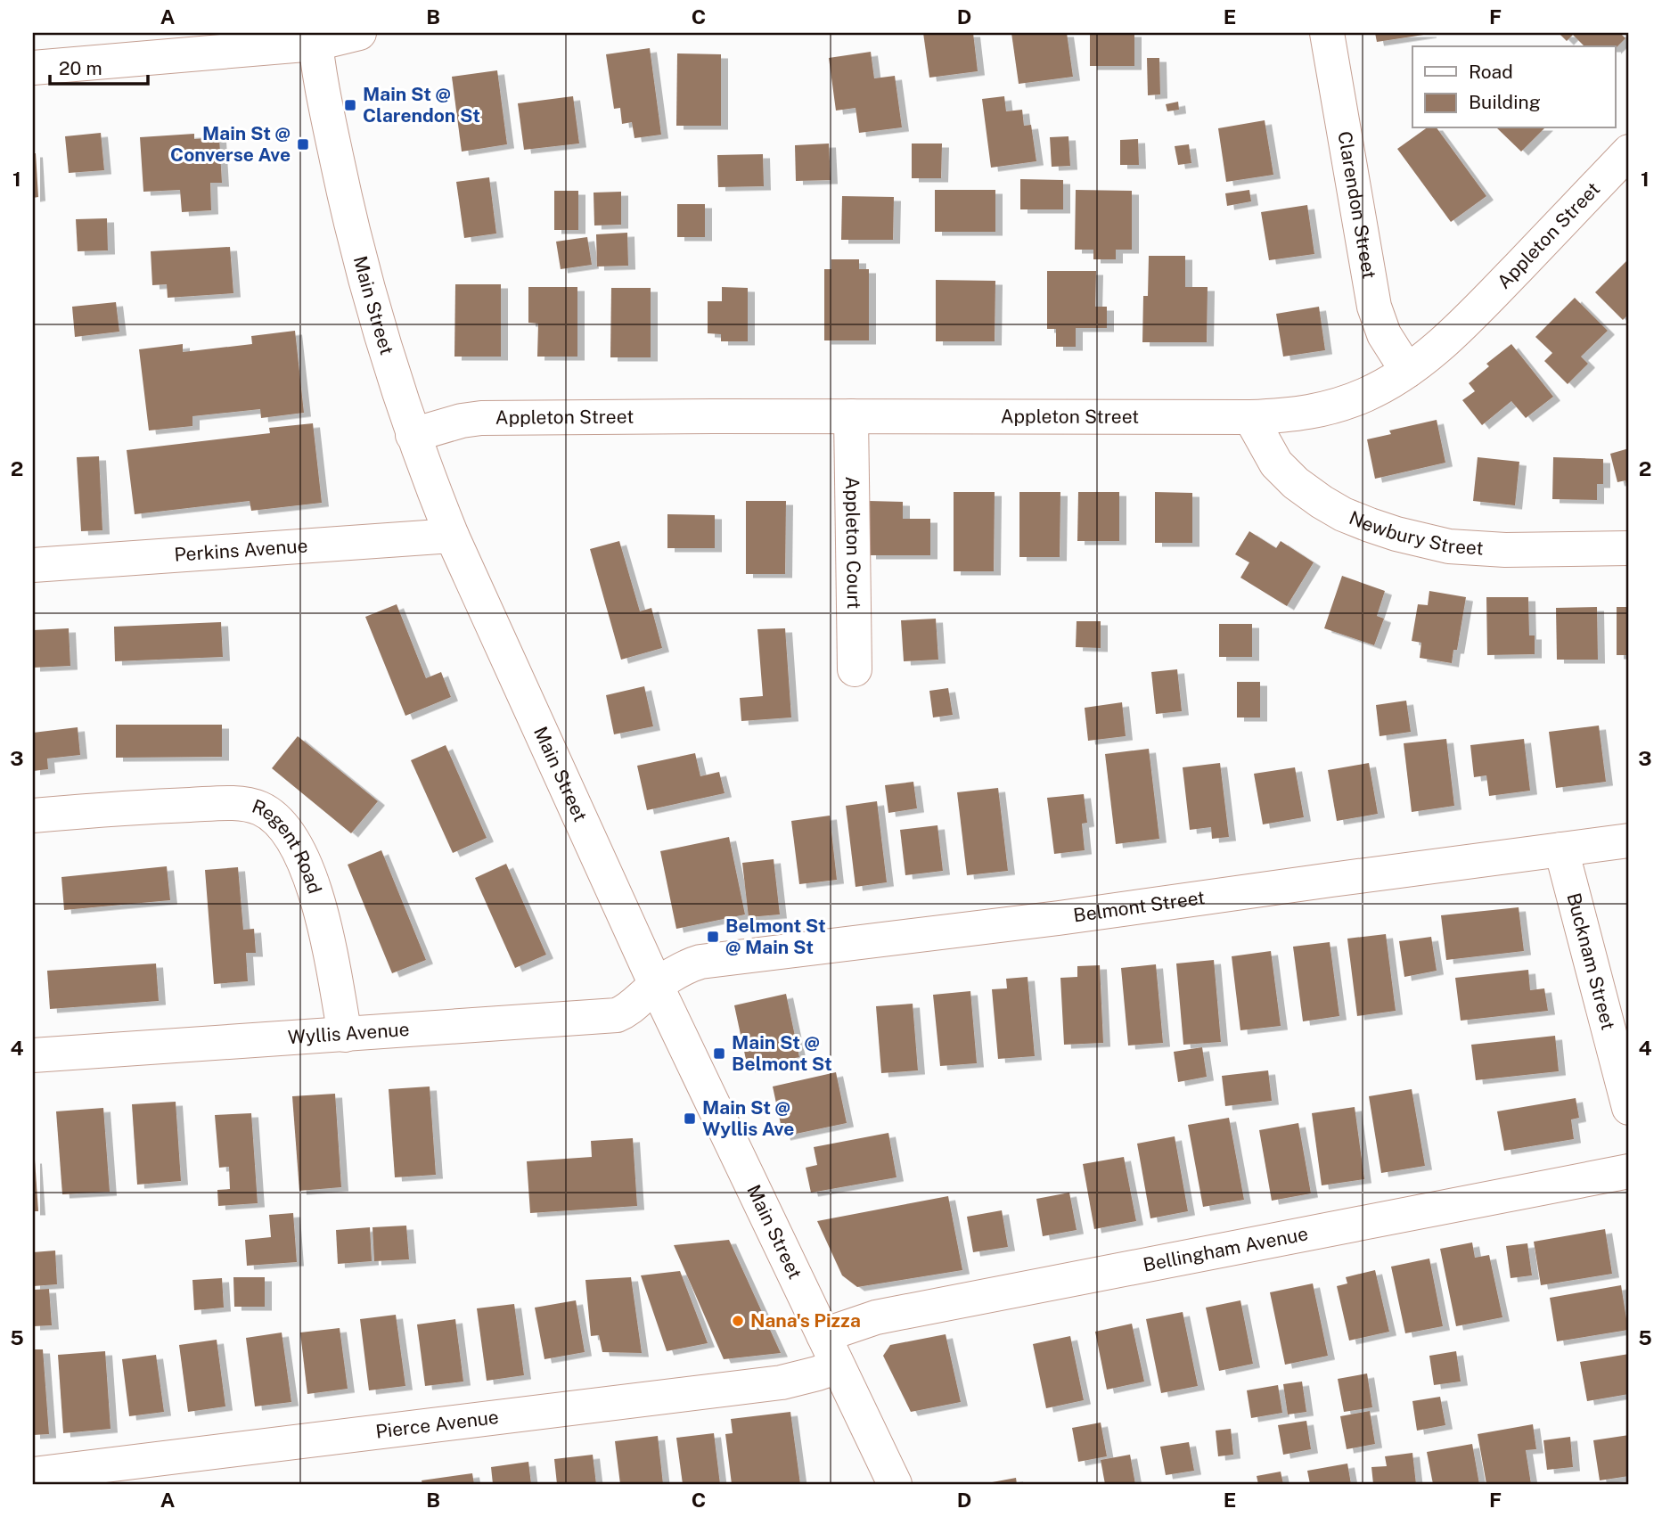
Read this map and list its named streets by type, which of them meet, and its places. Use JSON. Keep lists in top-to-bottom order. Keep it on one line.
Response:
{"streets":{"street":["Clarendon Street","Appleton Street","Main Street","Newbury Street","Appleton Court","Perkins Avenue","Regent Road","Belmont Street","Bucknam Street","Wyllis Avenue","Bellingham Avenue","Pierce Avenue"]},"crossings":[["Clarendon Street","Appleton Street"],["Appleton Street","Main Street"],["Appleton Street","Newbury Street"],["Appleton Street","Appleton Court"],["Main Street","Perkins Avenue"],["Main Street","Belmont Street"],["Main Street","Wyllis Avenue"],["Main Street","Bellingham Avenue"],["Main Street","Pierce Avenue"],["Regent Road","Wyllis Avenue"],["Belmont Street","Bucknam Street"],["Belmont Street","Wyllis Avenue"]],"places":{"transit":["Main St @ Clarendon St","Main St @ Converse Ave","Belmont St @ Main St","Main St @ Belmont St","Main St @ Wyllis Ave"],"other":["Nana's Pizza"]},"legend":["Road","Building"],"scale_bar":"20 m","grid":{"columns":["A","B","C","D","E","F"],"rows":["1","2","3","4","5"]}}
